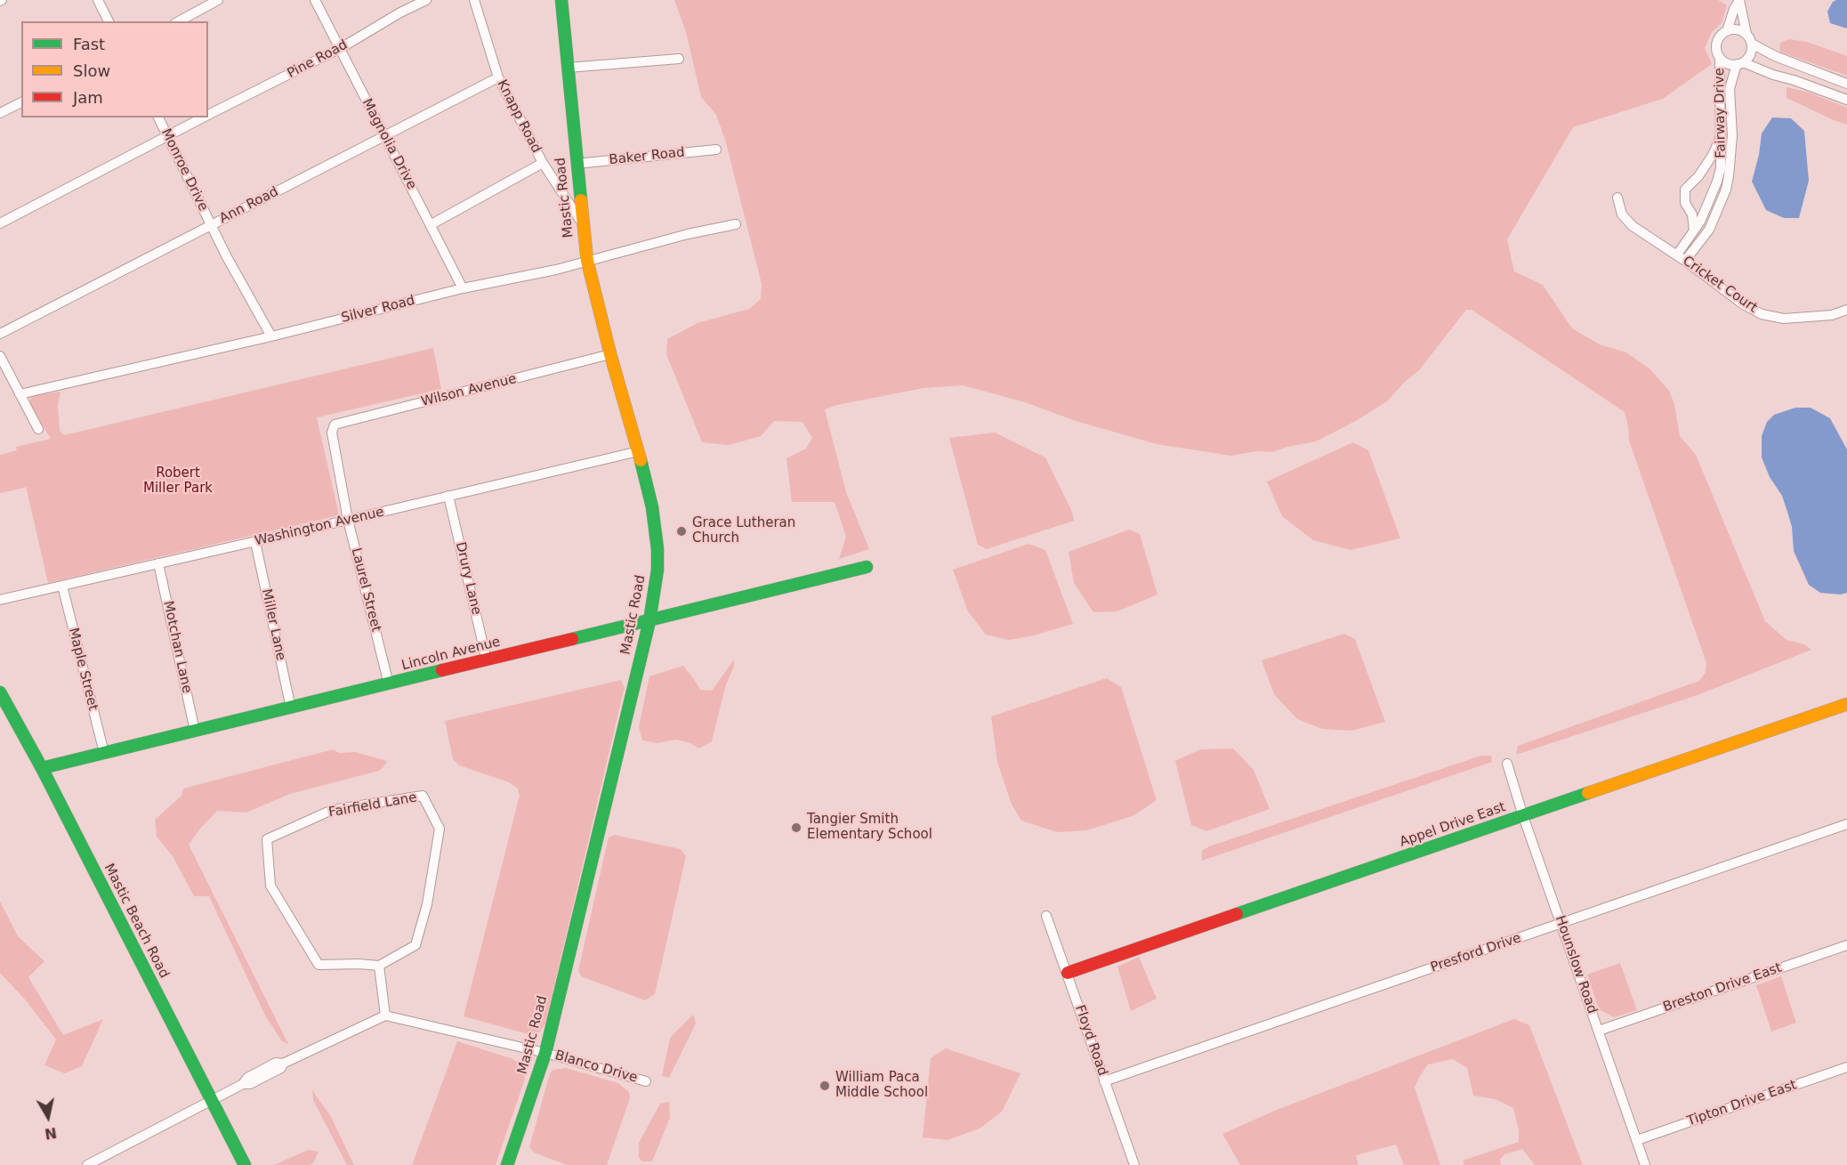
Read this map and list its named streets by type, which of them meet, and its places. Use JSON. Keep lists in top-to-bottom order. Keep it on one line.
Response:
{"streets":{"street":["Pine Road","Fairway Drive","Knapp Road","Magnolia Drive","Baker Road","Monroe Drive","Mastic Road","Ann Road","Cricket Court","Silver Road","Wilson Avenue","Washington Avenue","Drury Lane","Laurel Street","Miller Lane","Motchan Lane","Lincoln Avenue","Maple Street","Fairfield Lane","Appel Drive East","Mastic Beach Road","Presford Drive","Hounslow Road","Breston Drive East","Floyd Road","Blanco Drive","Tipton Drive East"]},"crossings":[["Pine Road","Magnolia Drive"],["Pine Road","Monroe Drive"],["Fairway Drive","Cricket Court"],["Knapp Road","Mastic Road"],["Knapp Road","Ann Road"],["Magnolia Drive","Ann Road"],["Magnolia Drive","Silver Road"],["Baker Road","Mastic Road"],["Monroe Drive","Ann Road"],["Monroe Drive","Silver Road"],["Mastic Road","Silver Road"],["Mastic Road","Wilson Avenue"],["Mastic Road","Washington Avenue"],["Mastic Road","Lincoln Avenue"],["Mastic Road","Blanco Drive"],["Wilson Avenue","Laurel Street"],["Washington Avenue","Drury Lane"],["Washington Avenue","Laurel Street"],["Washington Avenue","Miller Lane"],["Washington Avenue","Motchan Lane"],["Washington Avenue","Maple Street"],["Drury Lane","Lincoln Avenue"],["Laurel Street","Lincoln Avenue"],["Miller Lane","Lincoln Avenue"],["Motchan Lane","Lincoln Avenue"],["Lincoln Avenue","Maple Street"],["Lincoln Avenue","Mastic Beach Road"],["Appel Drive East","Hounslow Road"],["Appel Drive East","Floyd Road"],["Presford Drive","Hounslow Road"],["Presford Drive","Floyd Road"],["Hounslow Road","Breston Drive East"],["Hounslow Road","Tipton Drive East"]],"parks":["Robert Miller Park"],"places":["Grace Lutheran Church","Tangier Smith Elementary School","William Paca Middle School"],"legend":["Fast","Slow","Jam"],"north":"bottom"}
